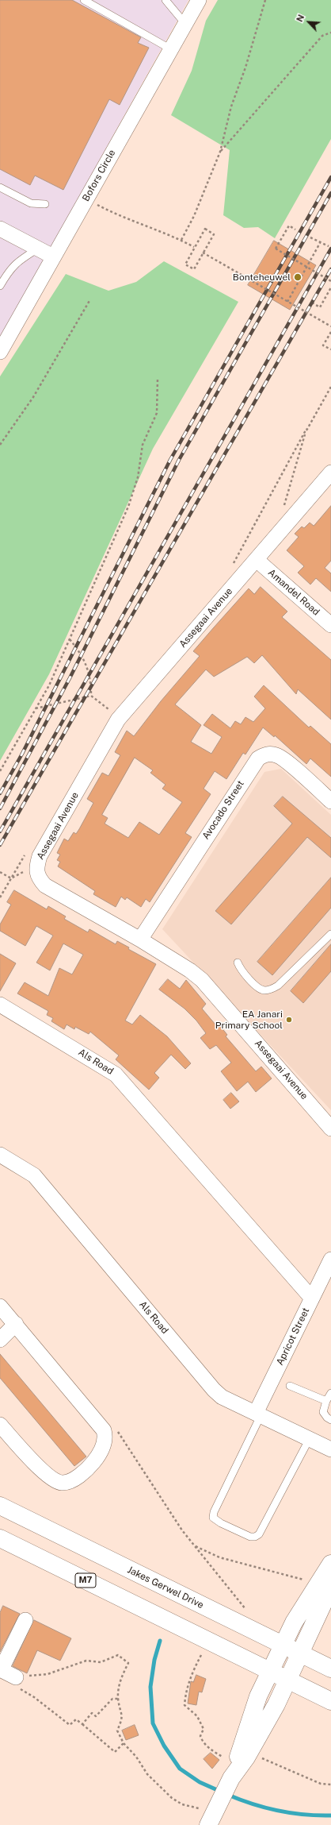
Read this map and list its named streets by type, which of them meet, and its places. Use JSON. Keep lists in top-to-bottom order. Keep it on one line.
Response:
{"streets":{"main road":["M7","Jakes Gerwel Drive"],"street":["Bofors Circle","Amandel Road","Assegaai Avenue","Avocado Street","Als Road","Apricot Street"]},"crossings":[["Amandel Road","Assegaai Avenue"],["Assegaai Avenue","Avocado Street"],["Als Road","Apricot Street"]],"places":["Bonteheuwel","EA Janari Primary School"],"north":"top left"}
